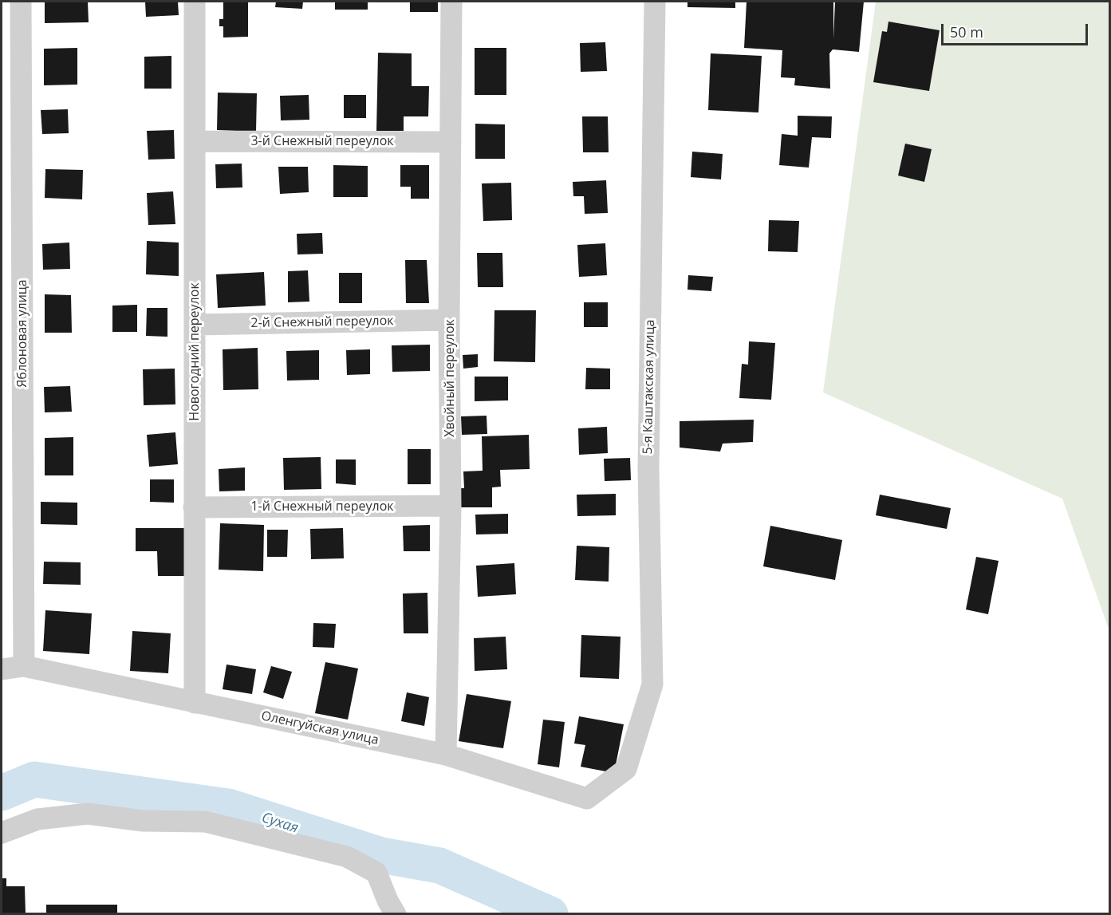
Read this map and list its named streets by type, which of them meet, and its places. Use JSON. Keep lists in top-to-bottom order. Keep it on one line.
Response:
{"streets":{"street":["3-й Снежный переулок","2-й Снежный переулок","Яблоновая улица","Новогодний переулок","Хвойный переулок","5-я Каштакская улица","1-й Снежный переулок","Оленгуйская улица"]},"crossings":[["3-й Снежный переулок","Новогодний переулок"],["3-й Снежный переулок","Хвойный переулок"],["2-й Снежный переулок","Новогодний переулок"],["2-й Снежный переулок","Хвойный переулок"],["Яблоновая улица","Оленгуйская улица"],["Новогодний переулок","1-й Снежный переулок"],["Новогодний переулок","Оленгуйская улица"],["Хвойный переулок","1-й Снежный переулок"],["Хвойный переулок","Оленгуйская улица"],["5-я Каштакская улица","Оленгуйская улица"]],"water":["Сухая"],"scale_bar":"50 m"}
